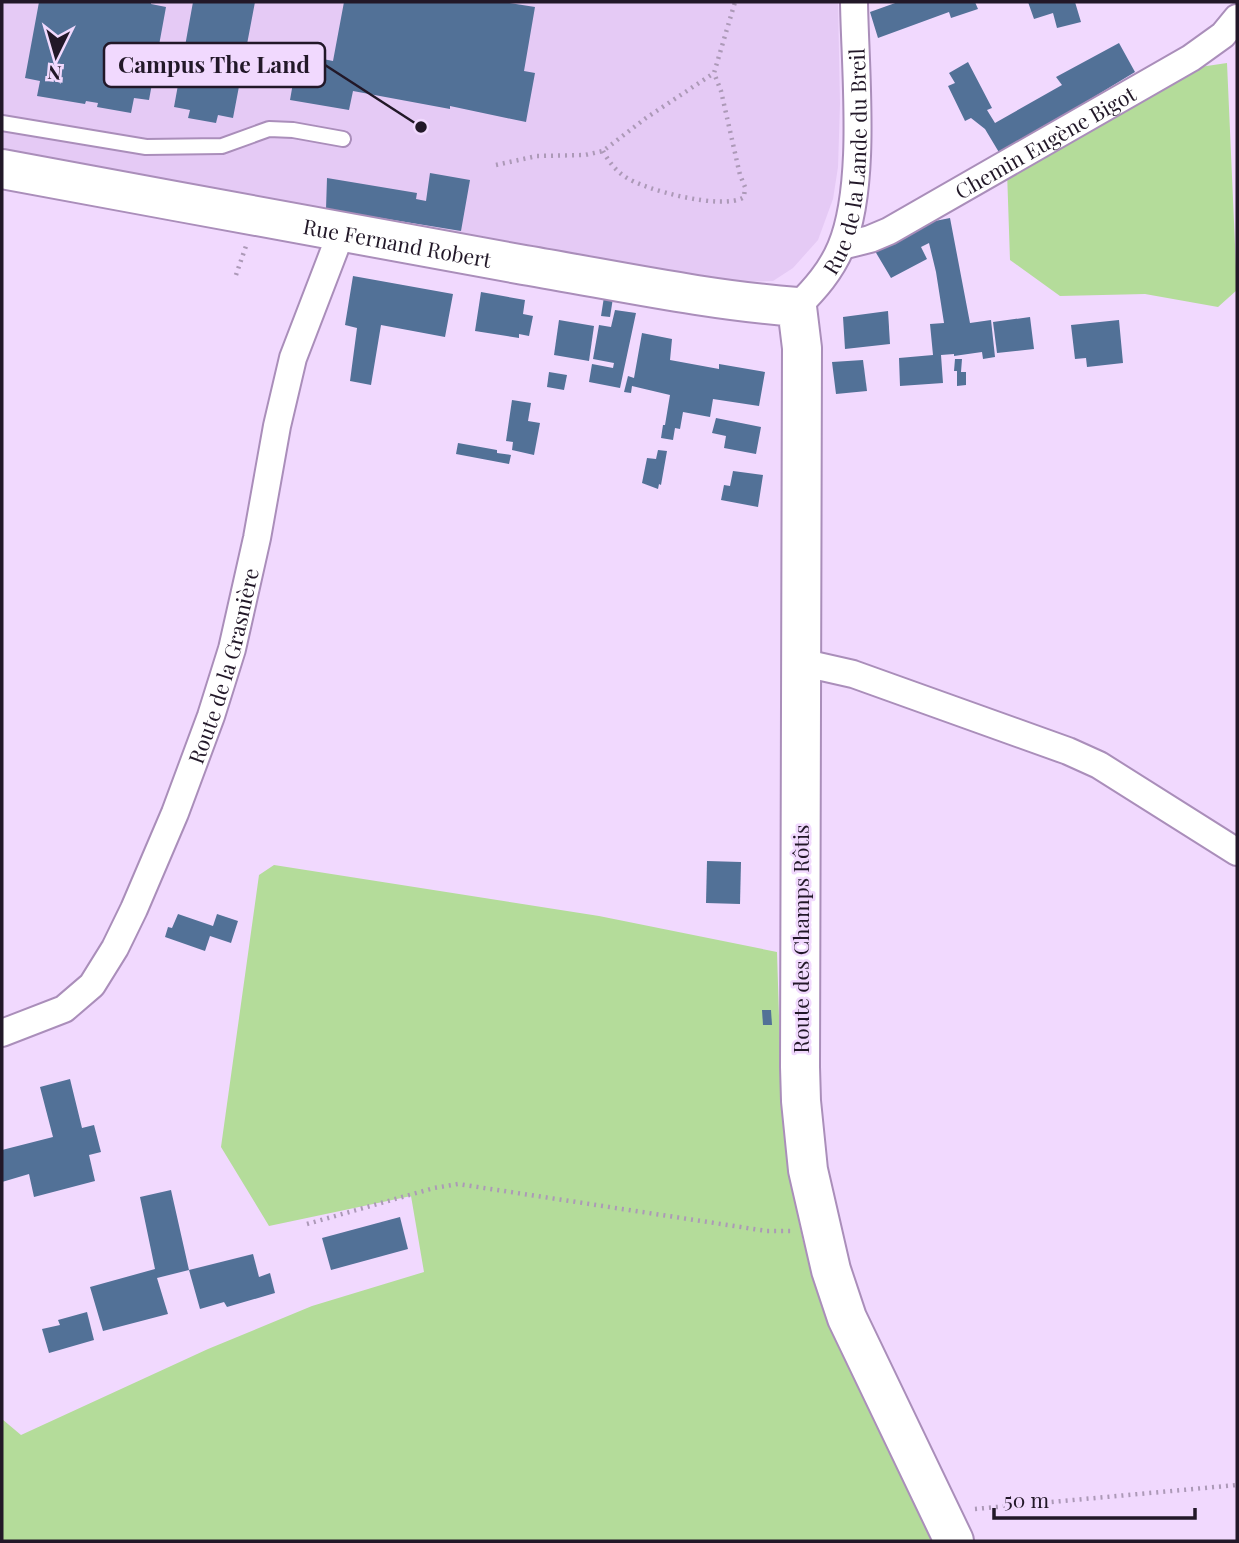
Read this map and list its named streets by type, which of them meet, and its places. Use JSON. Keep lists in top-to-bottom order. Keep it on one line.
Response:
{"streets":{"street":["Chemin Eugène Bigot","Rue de la Lande du Breil","Rue Fernand Robert","Route de la Grasnière","Route des Champs Rôtis"]},"crossings":[["Chemin Eugène Bigot","Rue de la Lande du Breil"],["Rue de la Lande du Breil","Rue Fernand Robert"],["Rue de la Lande du Breil","Route des Champs Rôtis"],["Rue Fernand Robert","Route de la Grasnière"],["Rue Fernand Robert","Route des Champs Rôtis"]],"places":["Campus The Land"],"scale_bar":"50 m","north":"bottom"}
